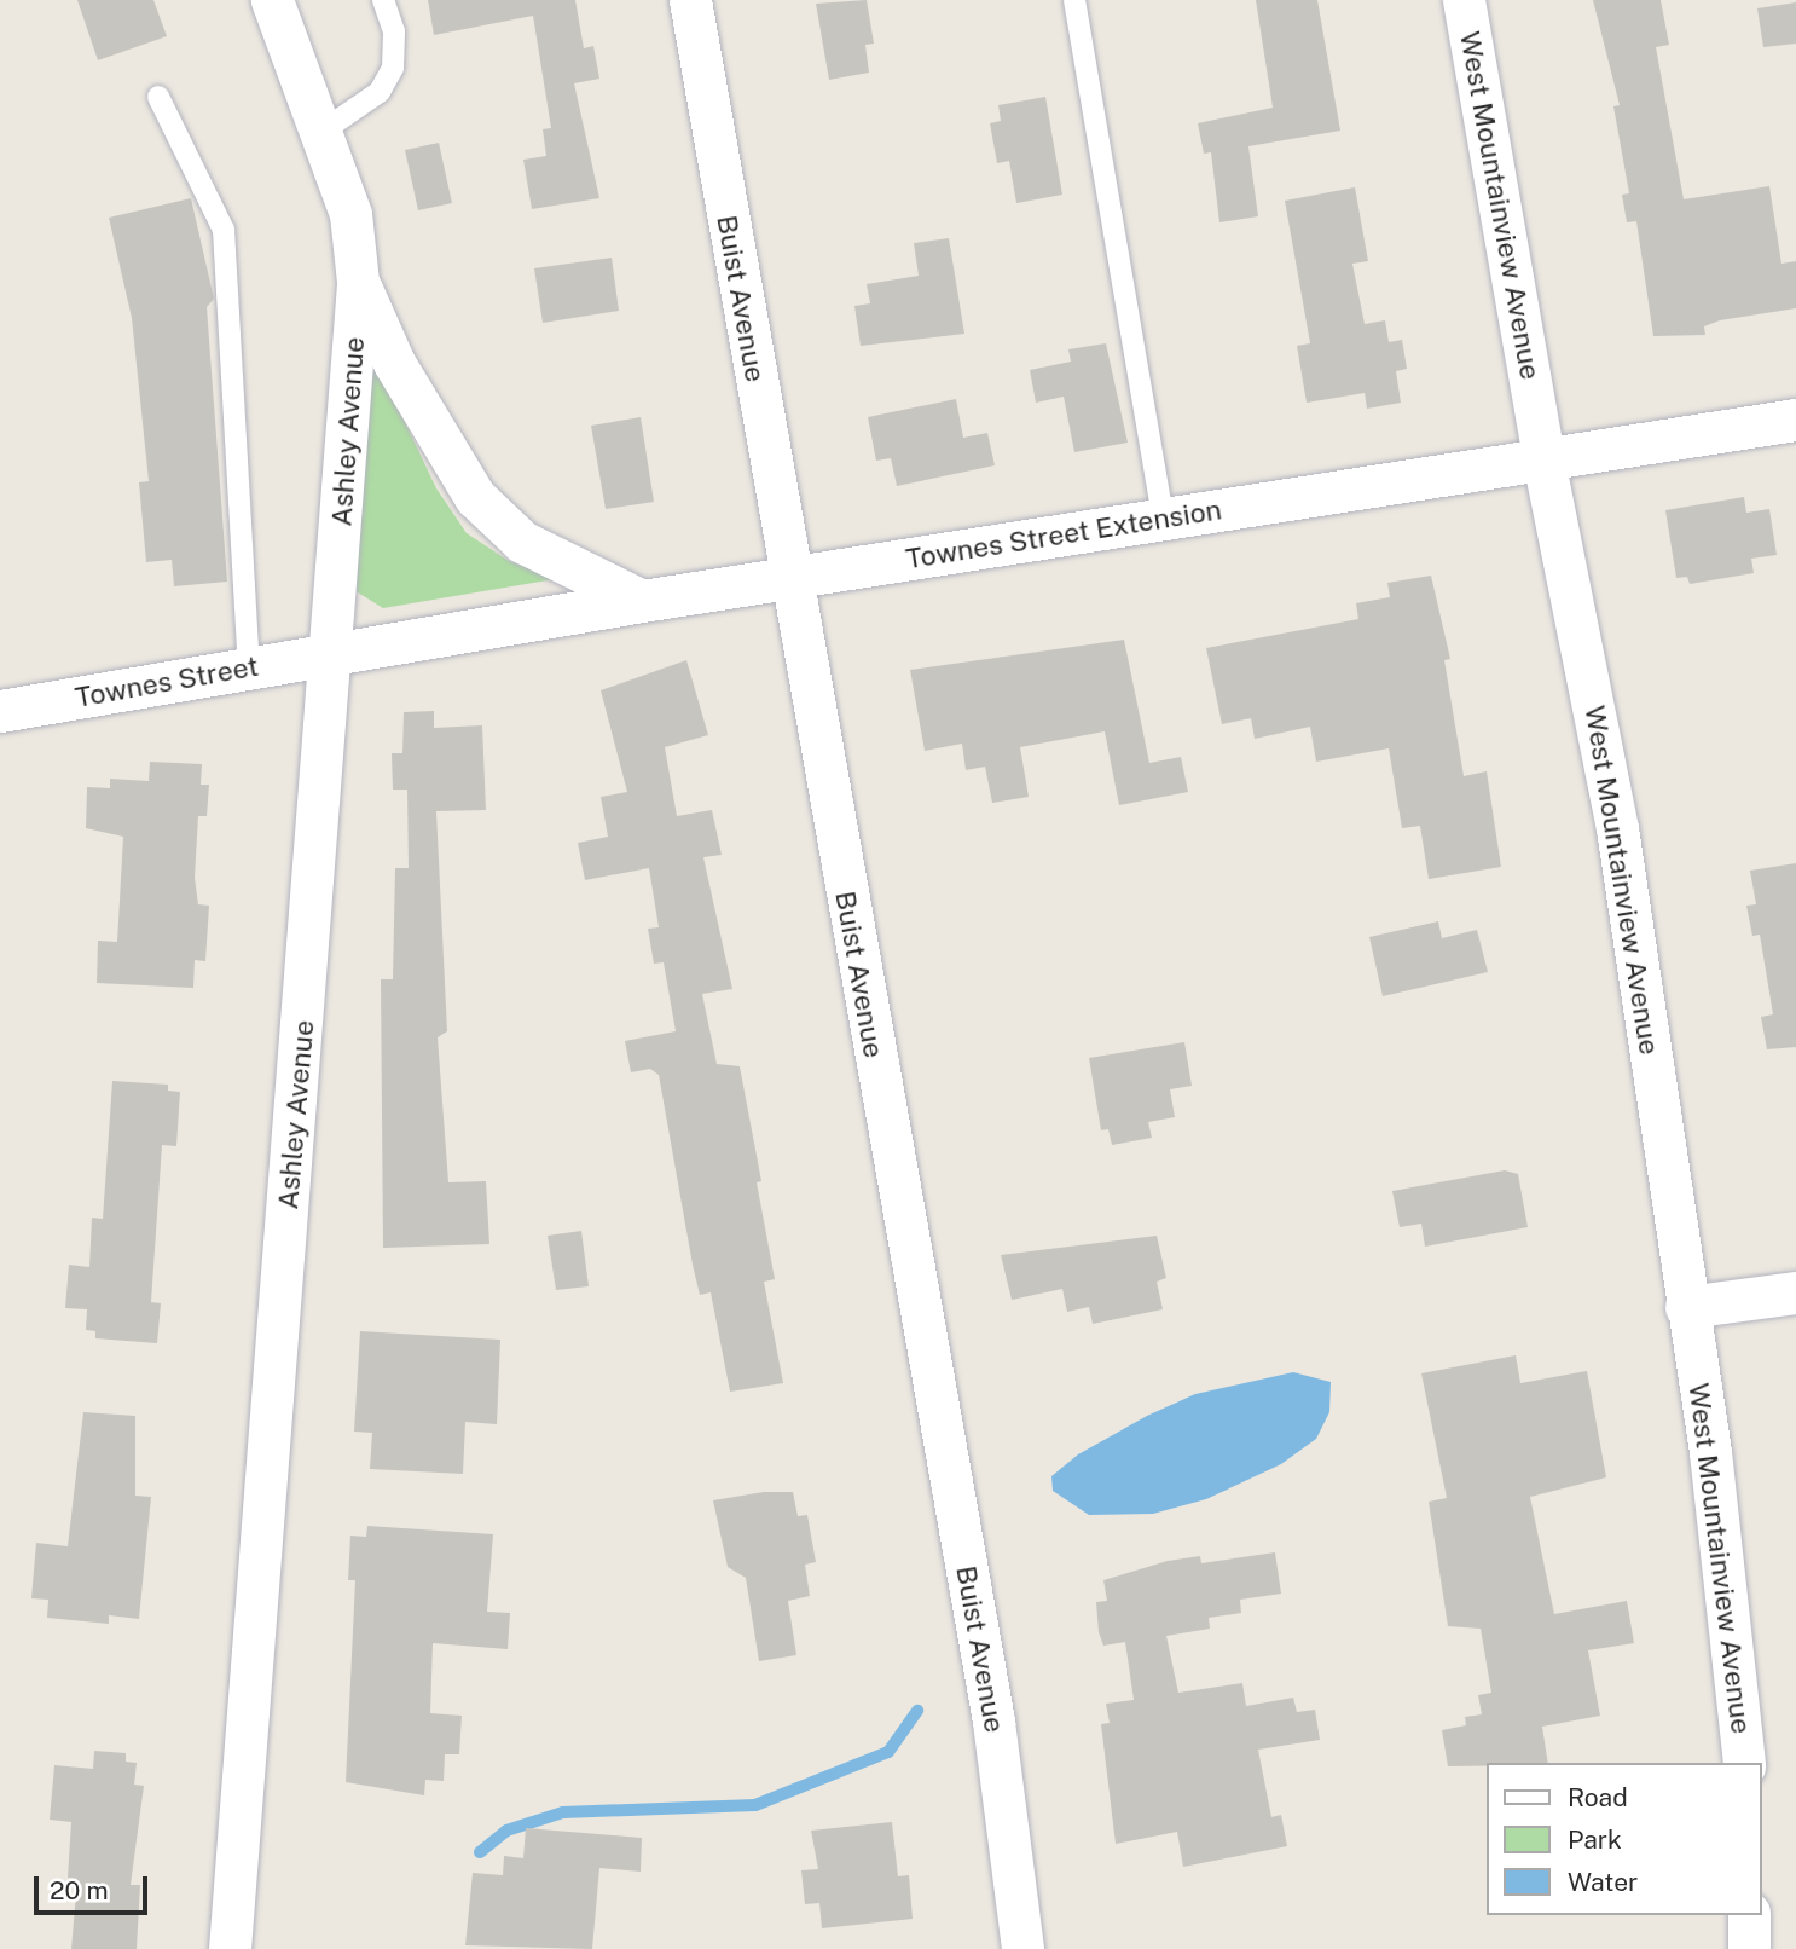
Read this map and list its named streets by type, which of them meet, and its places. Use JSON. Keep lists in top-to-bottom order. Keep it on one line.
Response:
{"streets":{"street":["West Mountainview Avenue","Buist Avenue","Ashley Avenue","Townes Street Extension","Townes Street"]},"crossings":[["West Mountainview Avenue","Townes Street Extension"],["Buist Avenue","Townes Street Extension"],["Ashley Avenue","Townes Street Extension"],["Ashley Avenue","Townes Street"],["Townes Street Extension","Townes Street"]],"legend":["Road","Park","Water"],"scale_bar":"20 m"}
